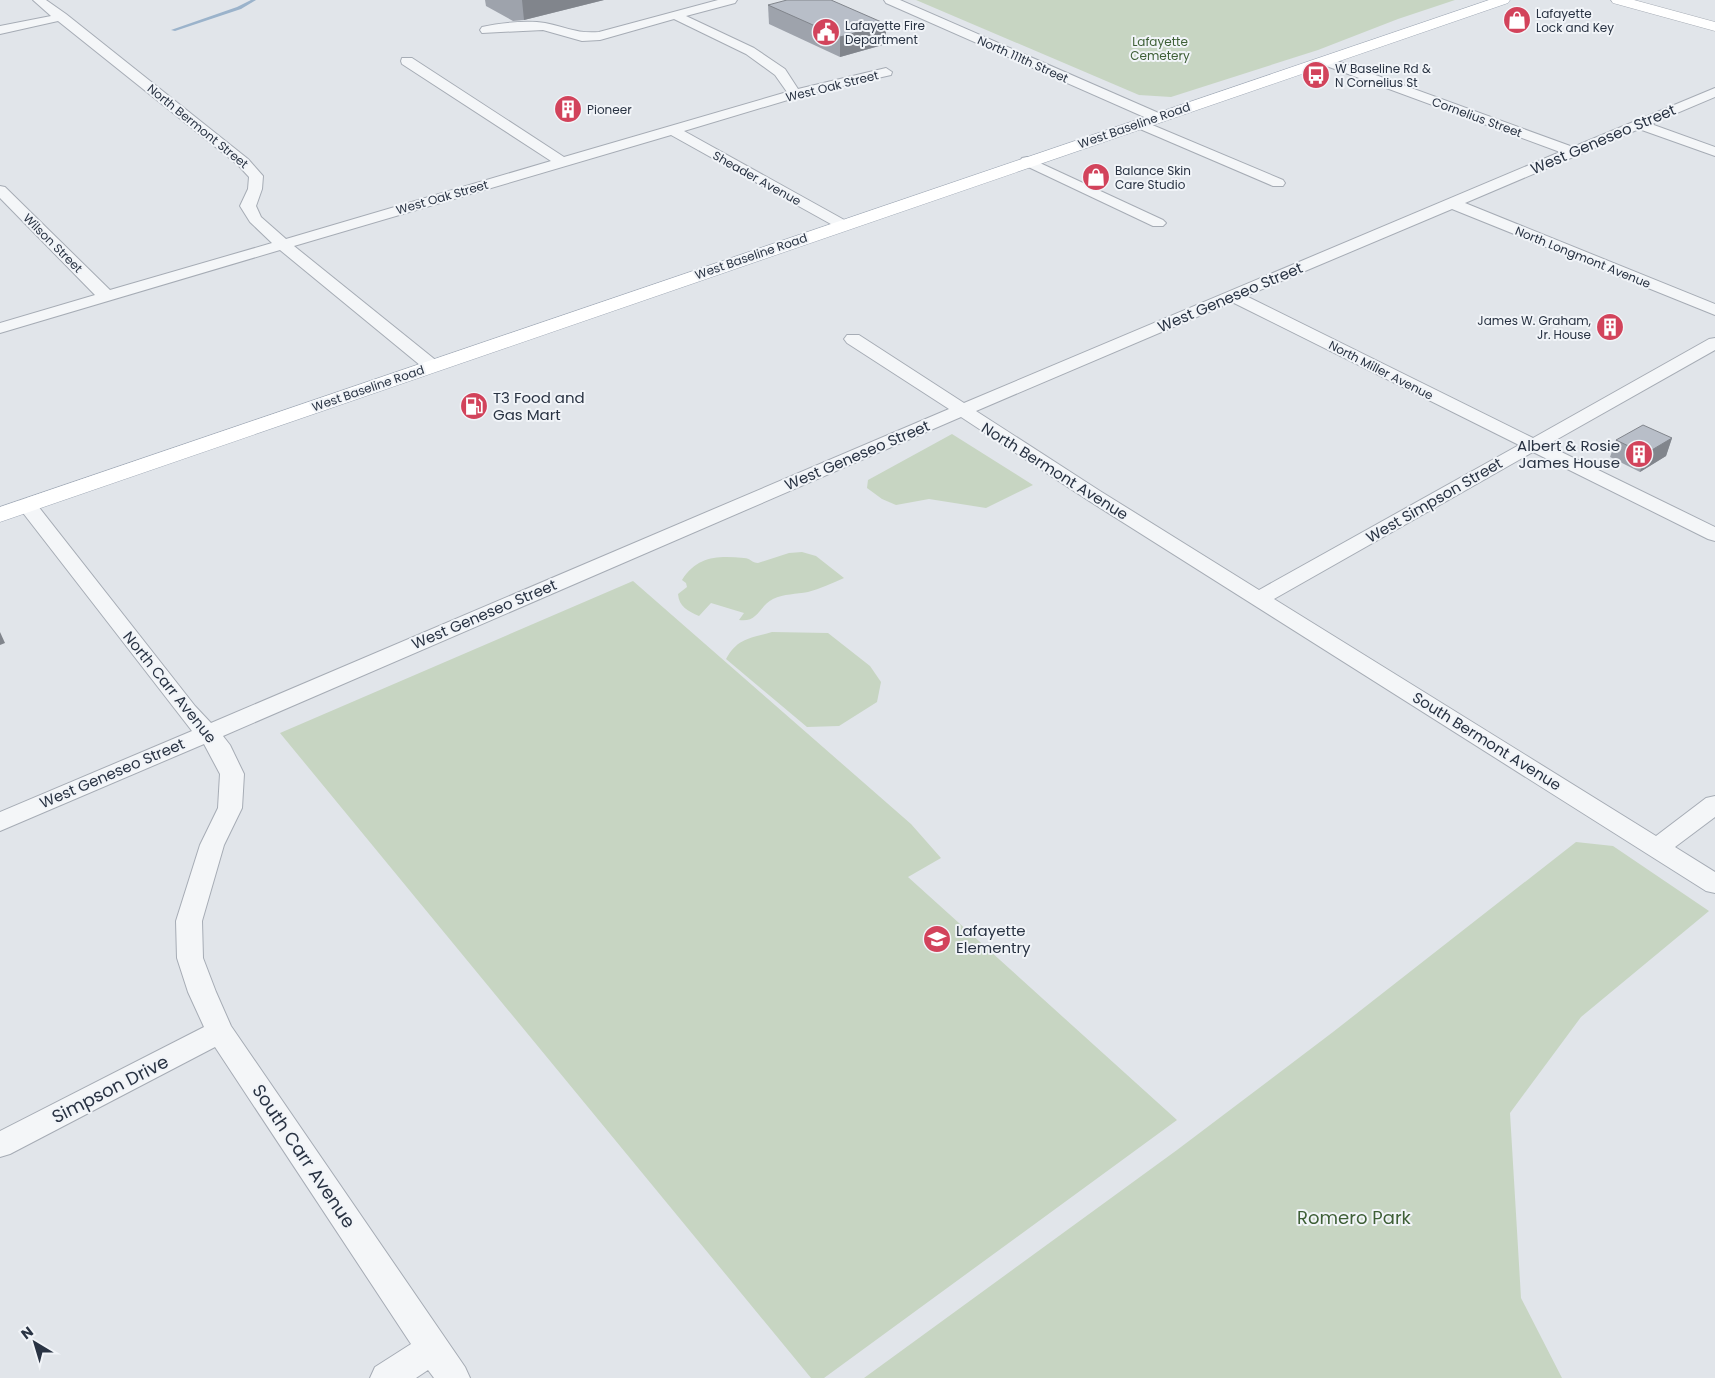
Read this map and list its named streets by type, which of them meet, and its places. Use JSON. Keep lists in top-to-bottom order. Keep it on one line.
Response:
{"streets":{"main road":["West Baseline Road"],"street":["North 111th Street","West Oak Street","Cornelius Street","North Bermont Street","West Geneseo Street","Sheader Avenue","Wilson Street","North Longmont Avenue","North Miller Avenue","North Bermont Avenue","West Simpson Street","North Carr Avenue","South Bermont Avenue","Simpson Drive","South Carr Avenue"]},"crossings":[["North 111th Street","West Baseline Road"],["West Oak Street","North Bermont Street"],["West Oak Street","Sheader Avenue"],["West Oak Street","Wilson Street"],["Cornelius Street","West Baseline Road"],["Cornelius Street","West Geneseo Street"],["West Baseline Road","North Bermont Street"],["West Baseline Road","Sheader Avenue"],["West Baseline Road","North Carr Avenue"],["West Geneseo Street","North Longmont Avenue"],["West Geneseo Street","North Miller Avenue"],["West Geneseo Street","North Bermont Avenue"],["West Geneseo Street","North Carr Avenue"],["North Miller Avenue","West Simpson Street"],["North Bermont Avenue","West Simpson Street"],["North Bermont Avenue","South Bermont Avenue"],["West Simpson Street","South Bermont Avenue"],["North Carr Avenue","South Carr Avenue"],["Simpson Drive","South Carr Avenue"]],"parks":["Lafayette Cemetery","Romero Park"],"places":{"shop":["Lafayette Lock and Key","Balance Skin Care Studio"],"public building":["Lafayette Fire Department"],"bus stop":["W Baseline Rd & N Cornelius St"],"building":["Pioneer","James W. Graham, Jr. House","Albert & Rosie James House"],"fuel station":["T3 Food and Gas Mart"],"school or university":["Lafayette Elementry"]},"north":"top left"}
